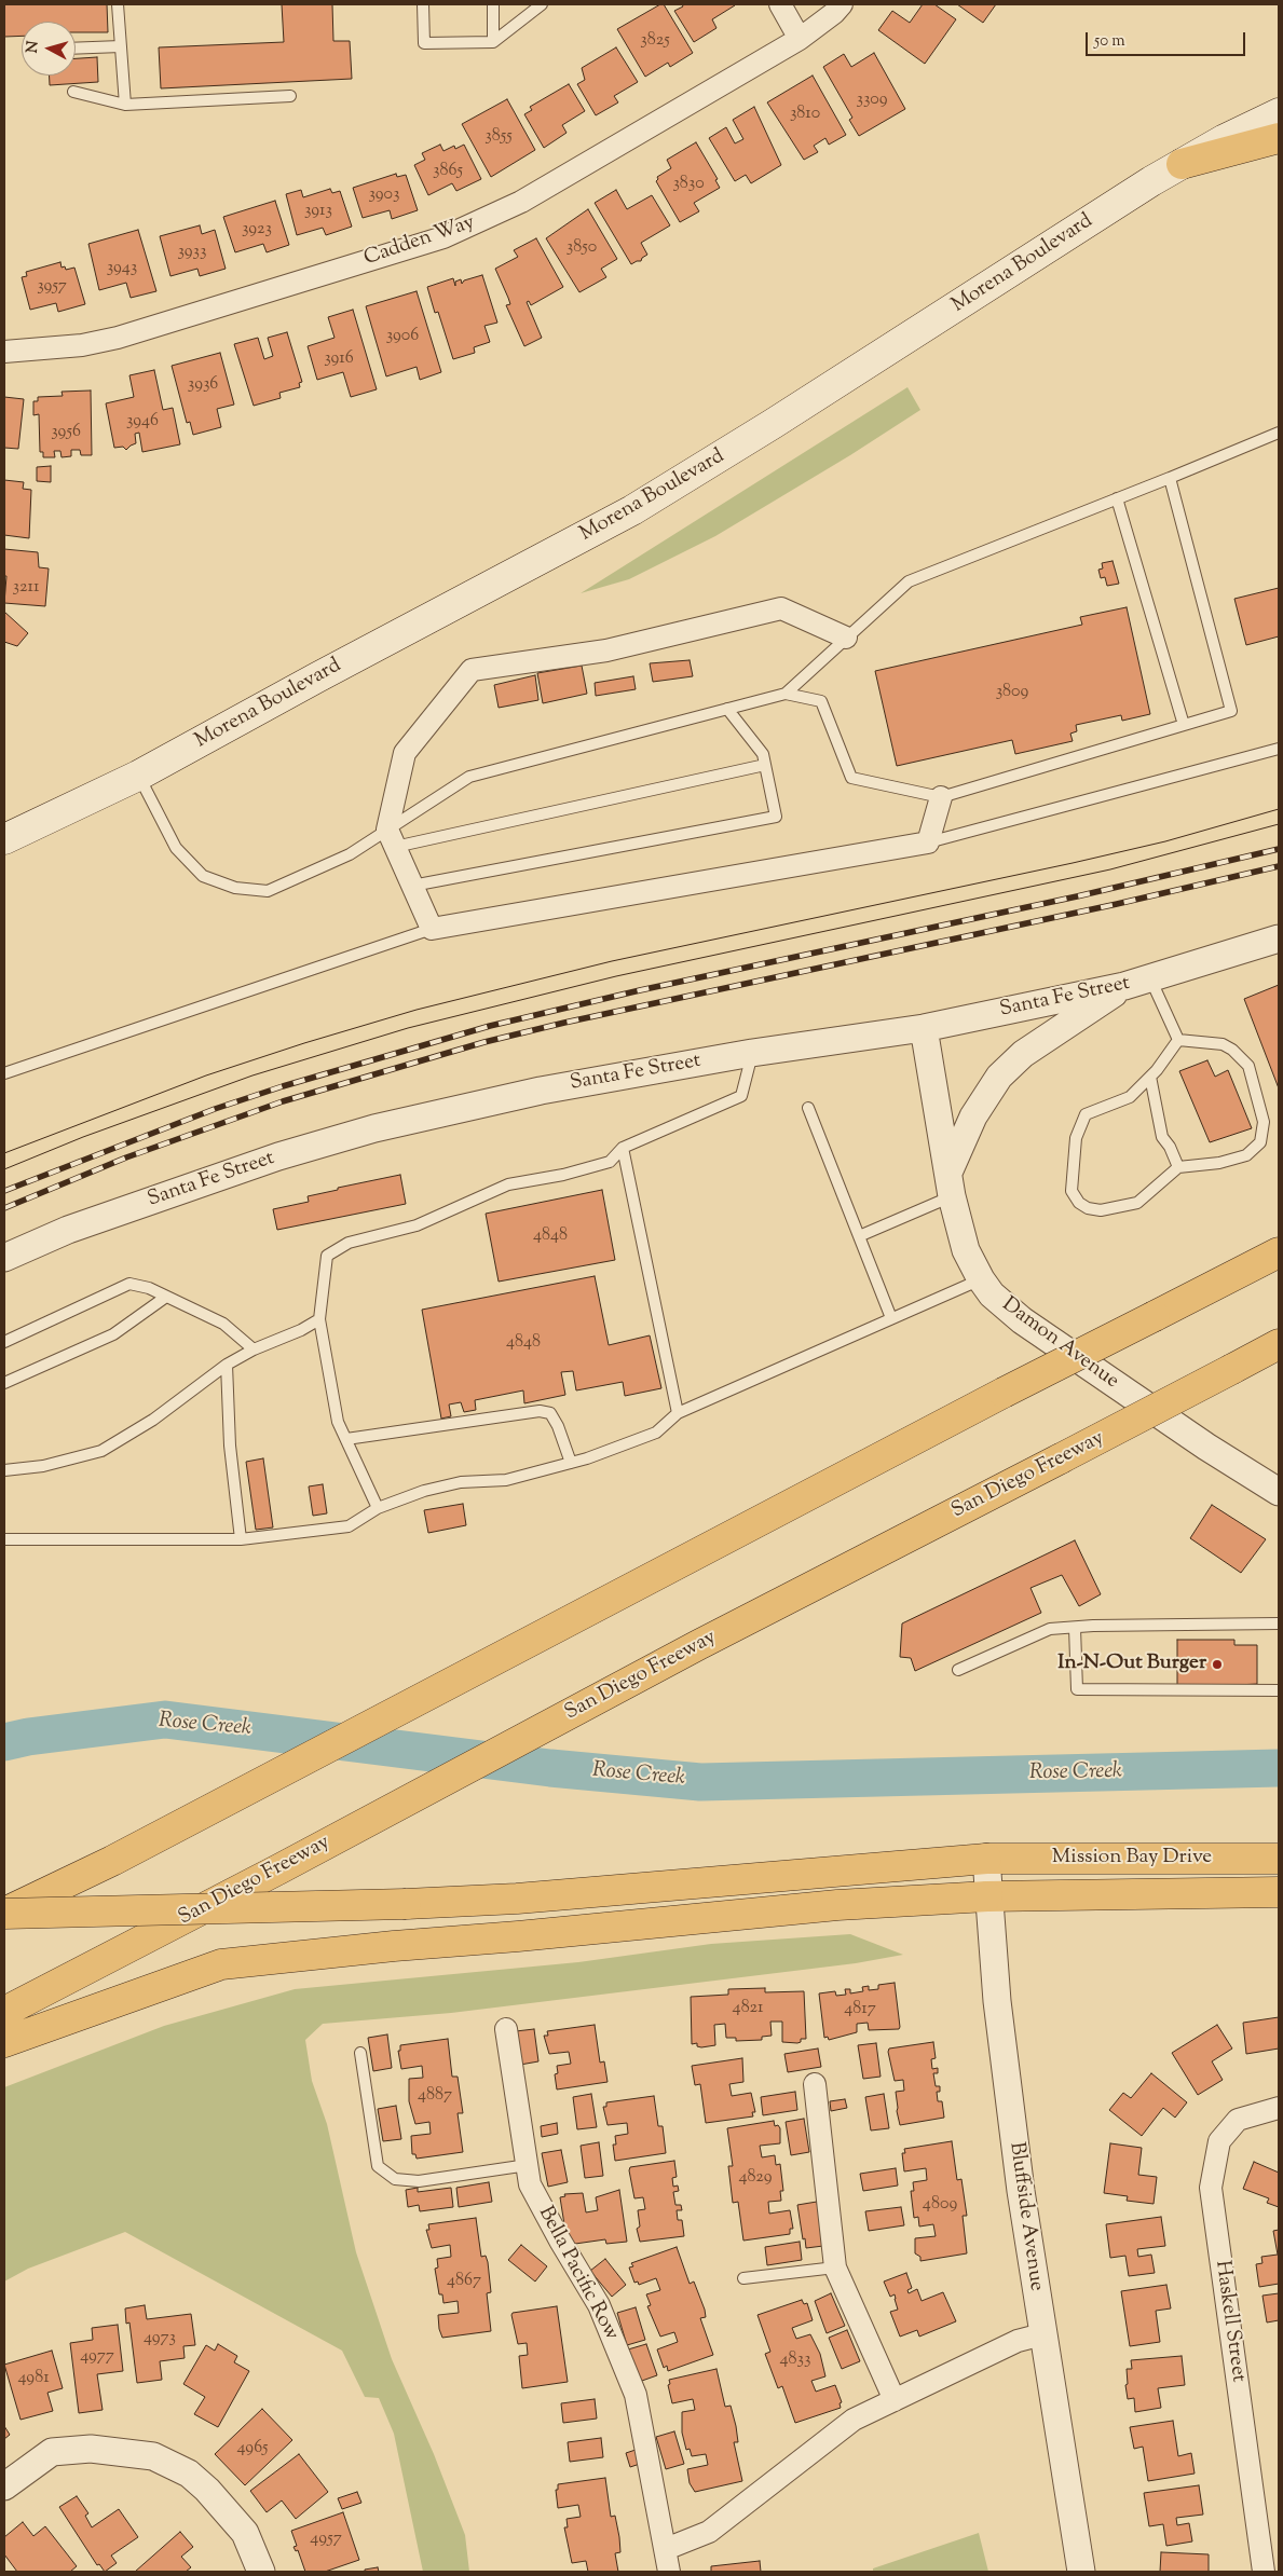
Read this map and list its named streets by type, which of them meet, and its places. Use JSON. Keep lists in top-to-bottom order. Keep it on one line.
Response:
{"streets":{"main road":["Morena Boulevard","San Diego Freeway","Mission Bay Drive"],"street":["Cadden Way","Santa Fe Street","Damon Avenue","Bluffside Avenue","Bella Pacific Row","Haskell Street"]},"crossings":[["Santa Fe Street","Damon Avenue"],["Mission Bay Drive","Bluffside Avenue"]],"water":["Rose Creek"],"places":["In-N-Out Burger"],"house_numbers":["3825","3309","3810","3855","3865","3830","3903","3913","3923","3850","3933","3943","3957","3906","3916","3936","3946","3956","3211","3809","4848","4848","4821","4817","4887","4829","4809","4867","4973","4977","4833","4981","4965","4957"],"scale_bar":"50 m","north":"left"}
